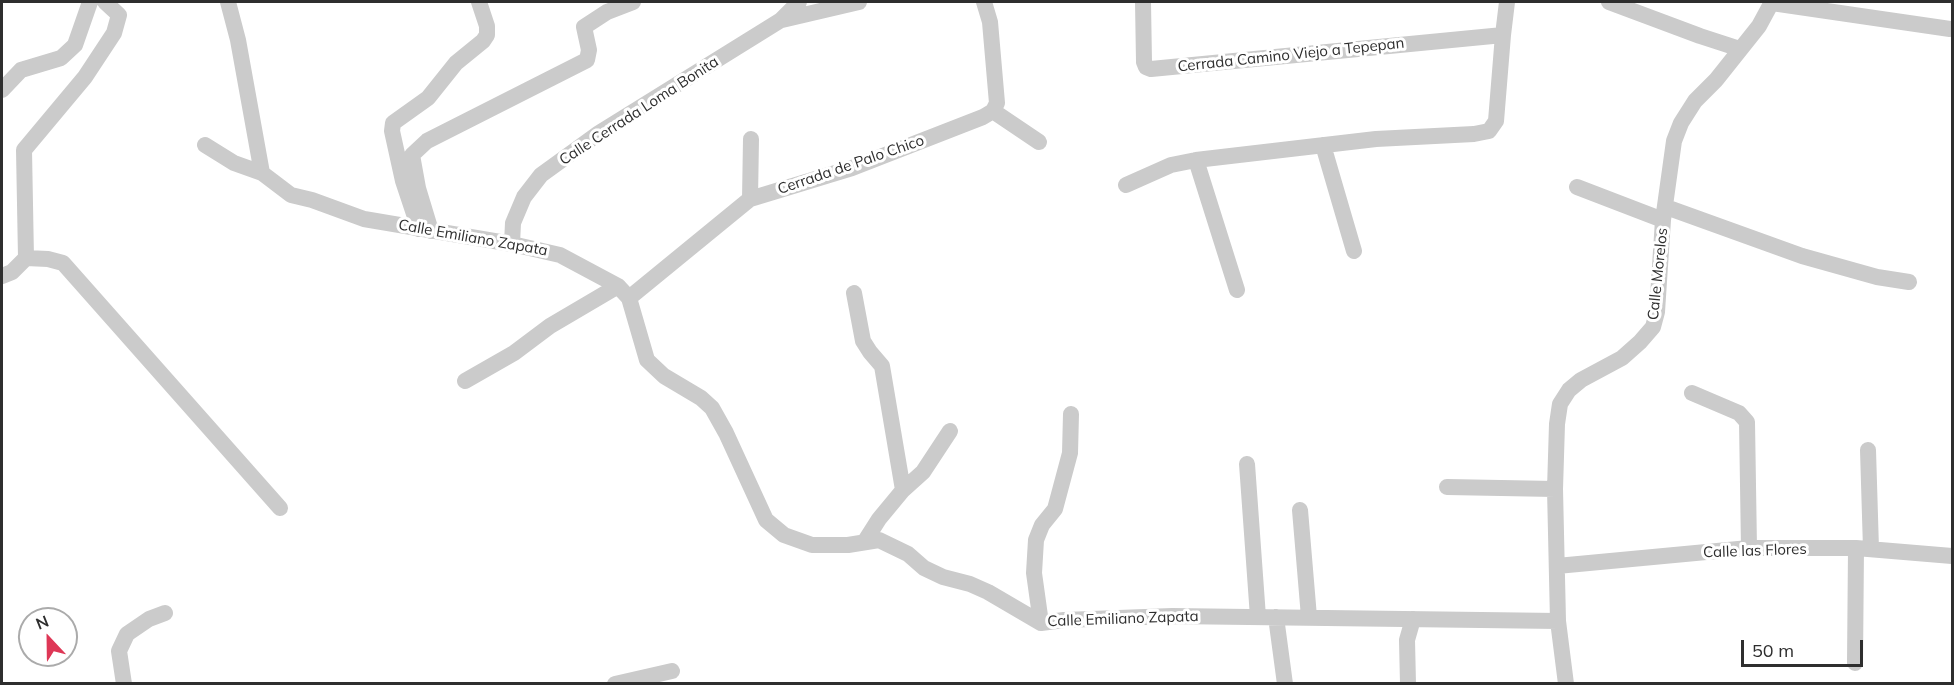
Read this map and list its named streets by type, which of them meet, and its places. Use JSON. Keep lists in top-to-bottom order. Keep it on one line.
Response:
{"streets":{"street":["Cerrada Camino Viejo a Tepepan","Calle Cerrada Loma Bonita","Cerrada de Palo Chico","Calle Emiliano Zapata","Calle Morelos","Calle las Flores"]},"crossings":[["Calle Cerrada Loma Bonita","Calle Emiliano Zapata"],["Cerrada de Palo Chico","Calle Emiliano Zapata"],["Calle Emiliano Zapata","Calle Morelos"],["Calle Morelos","Calle las Flores"]],"scale_bar":"50 m","north":"top"}
